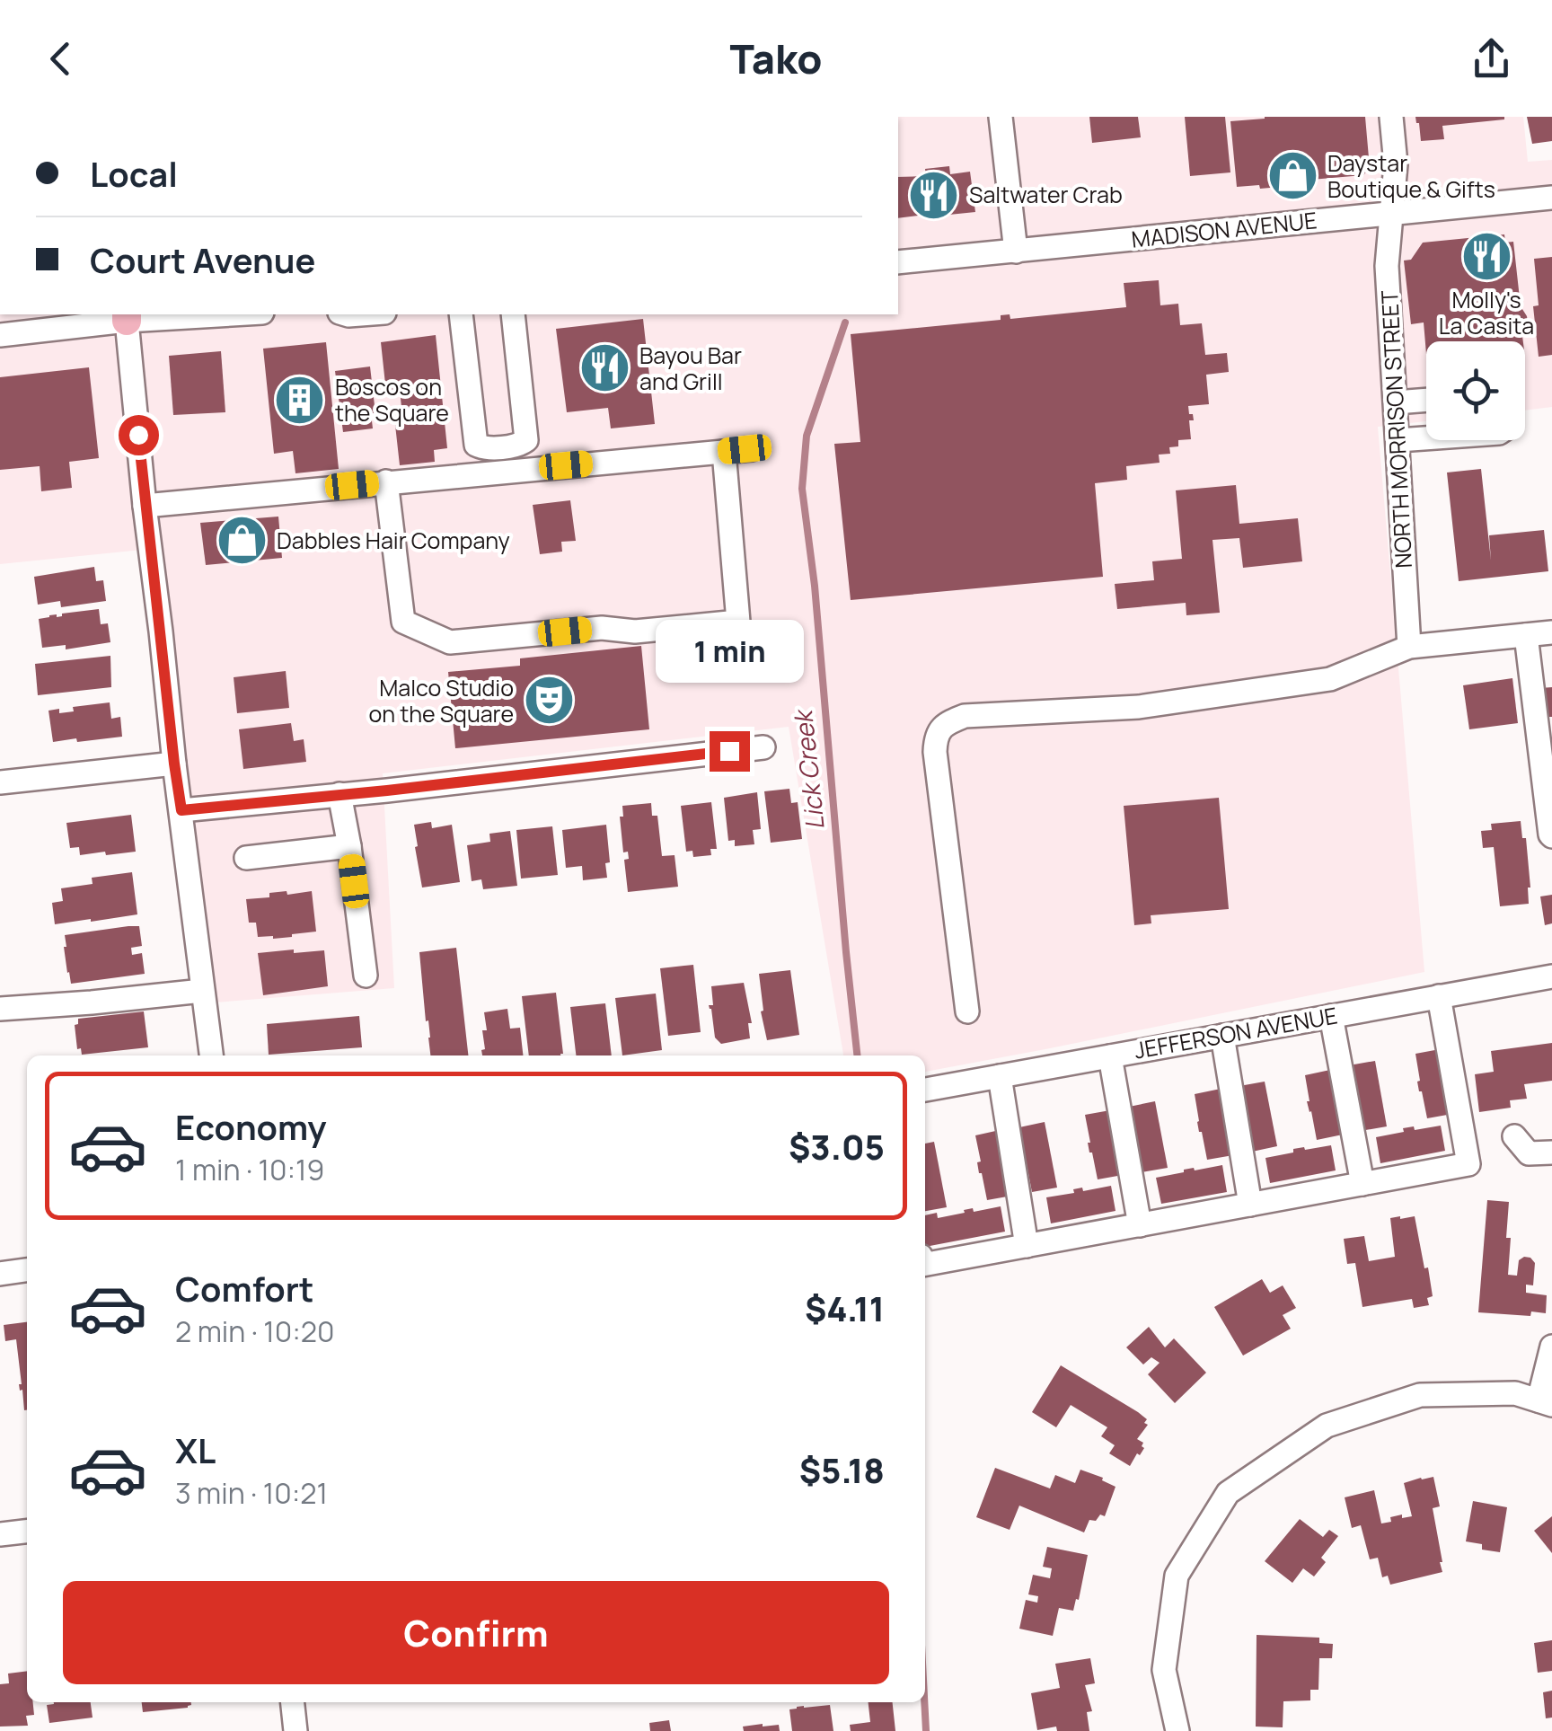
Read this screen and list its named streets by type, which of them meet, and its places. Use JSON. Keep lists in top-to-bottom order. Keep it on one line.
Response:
{"streets":{"street":["MADISON AVENUE","NORTH MORRISON STREET","JEFFERSON AVENUE"]},"crossings":[["MADISON AVENUE","NORTH MORRISON STREET"]],"water":["Lick Creek"],"places":{"shop":["Daystar Boutique & Gifts","Dabbles Hair Company"],"restaurant":["Saltwater Crab","Molly's La Casita","Bayou Bar and Grill"],"building":["Boscos on the Square"],"theatre":["Malco Studio on the Square"]},"page":{"header":"Tako","banner":["Local","Court Avenue"],"bubble":"1 min","list":[{"name":"Economy","note":"1 min · 10:19","value":"$3.05"},{"name":"Comfort","note":"2 min · 10:20","value":"$4.11"},{"name":"XL","note":"3 min · 10:21","value":"$5.18"}],"buttons":"Confirm"}}
